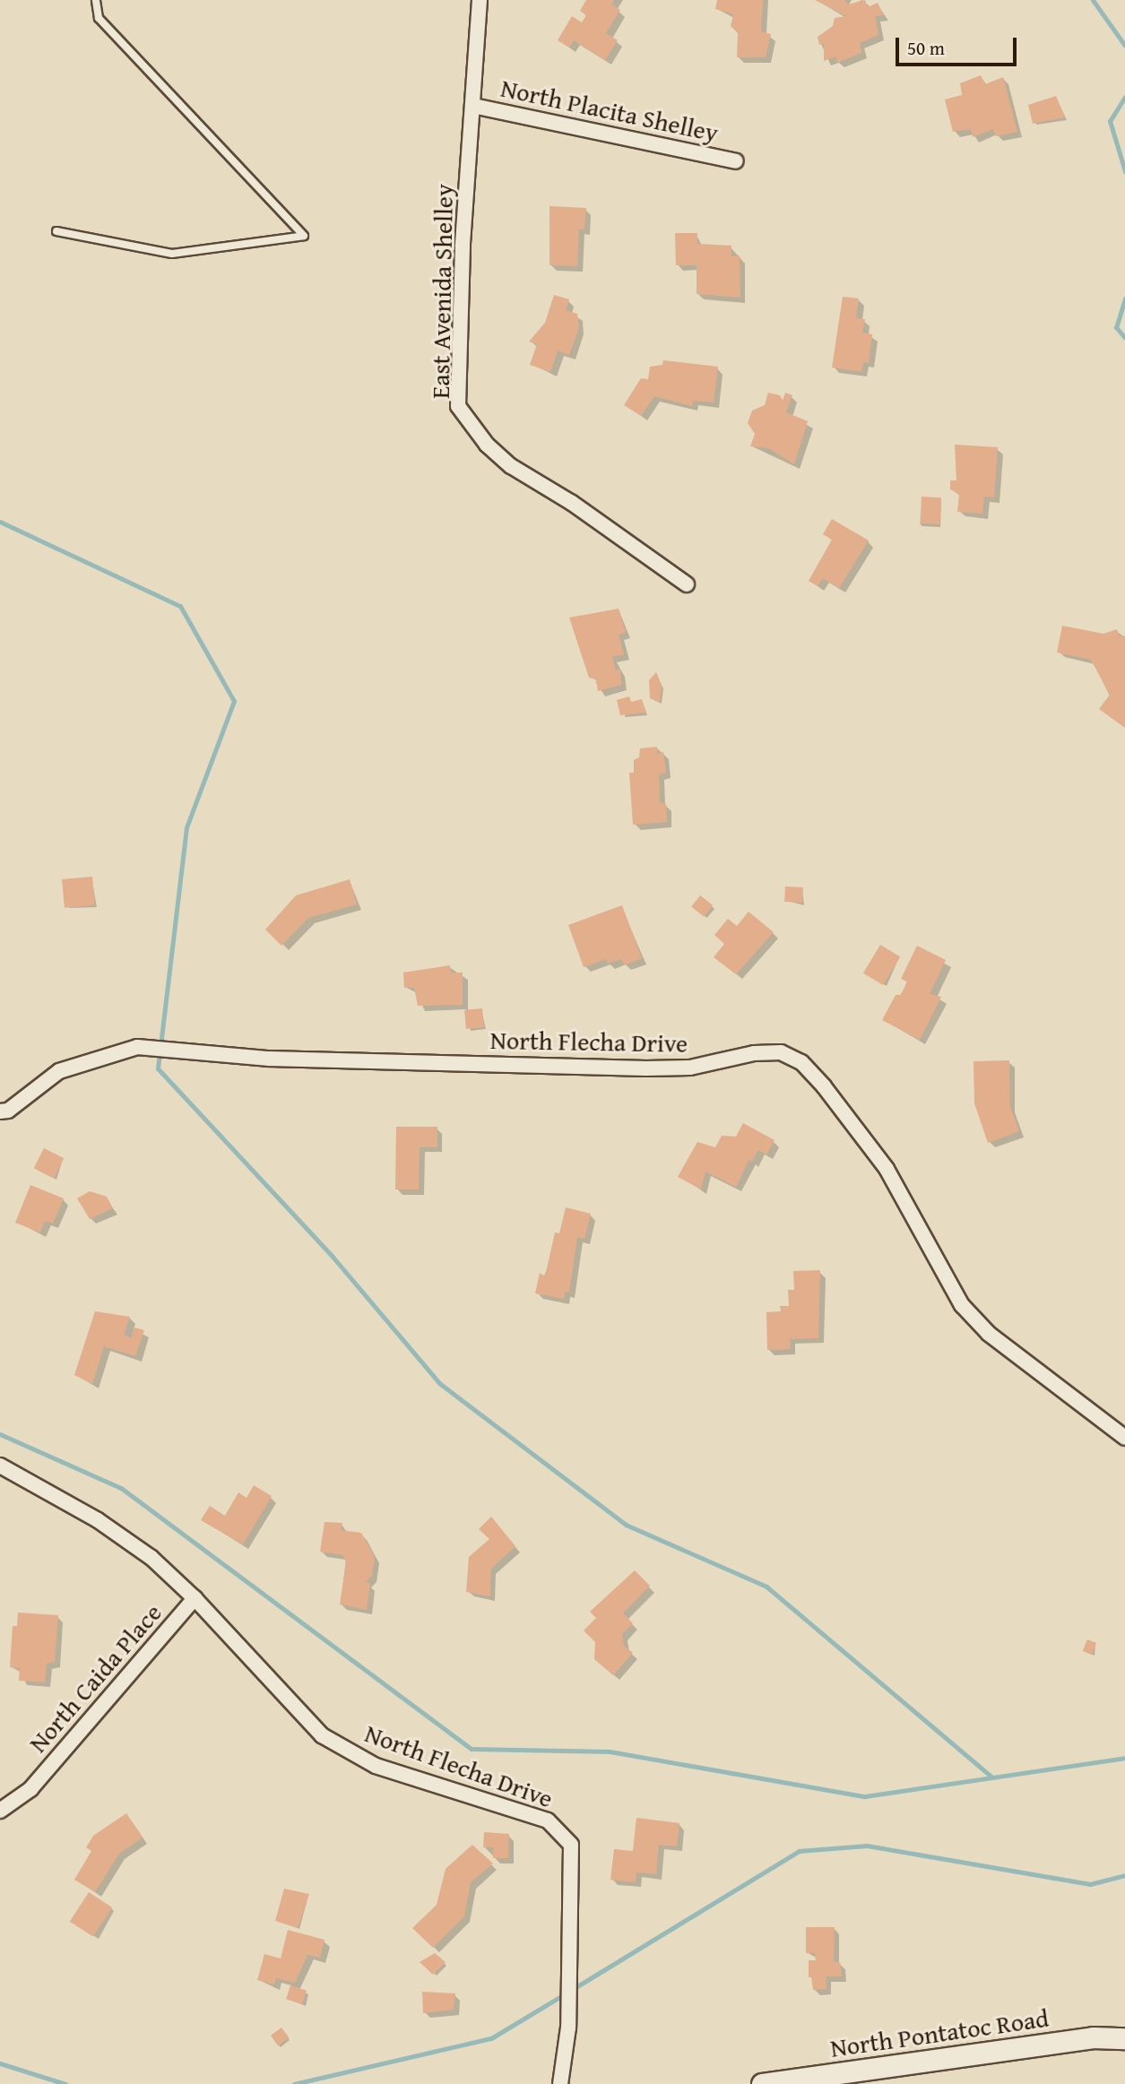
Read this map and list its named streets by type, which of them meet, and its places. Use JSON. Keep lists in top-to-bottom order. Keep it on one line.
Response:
{"streets":{"street":["North Placita Shelley","East Avenida Shelley","North Flecha Drive","North Caida Place","North Pontatoc Road"]},"crossings":[["North Placita Shelley","East Avenida Shelley"],["North Flecha Drive","North Caida Place"]],"scale_bar":"50 m"}
